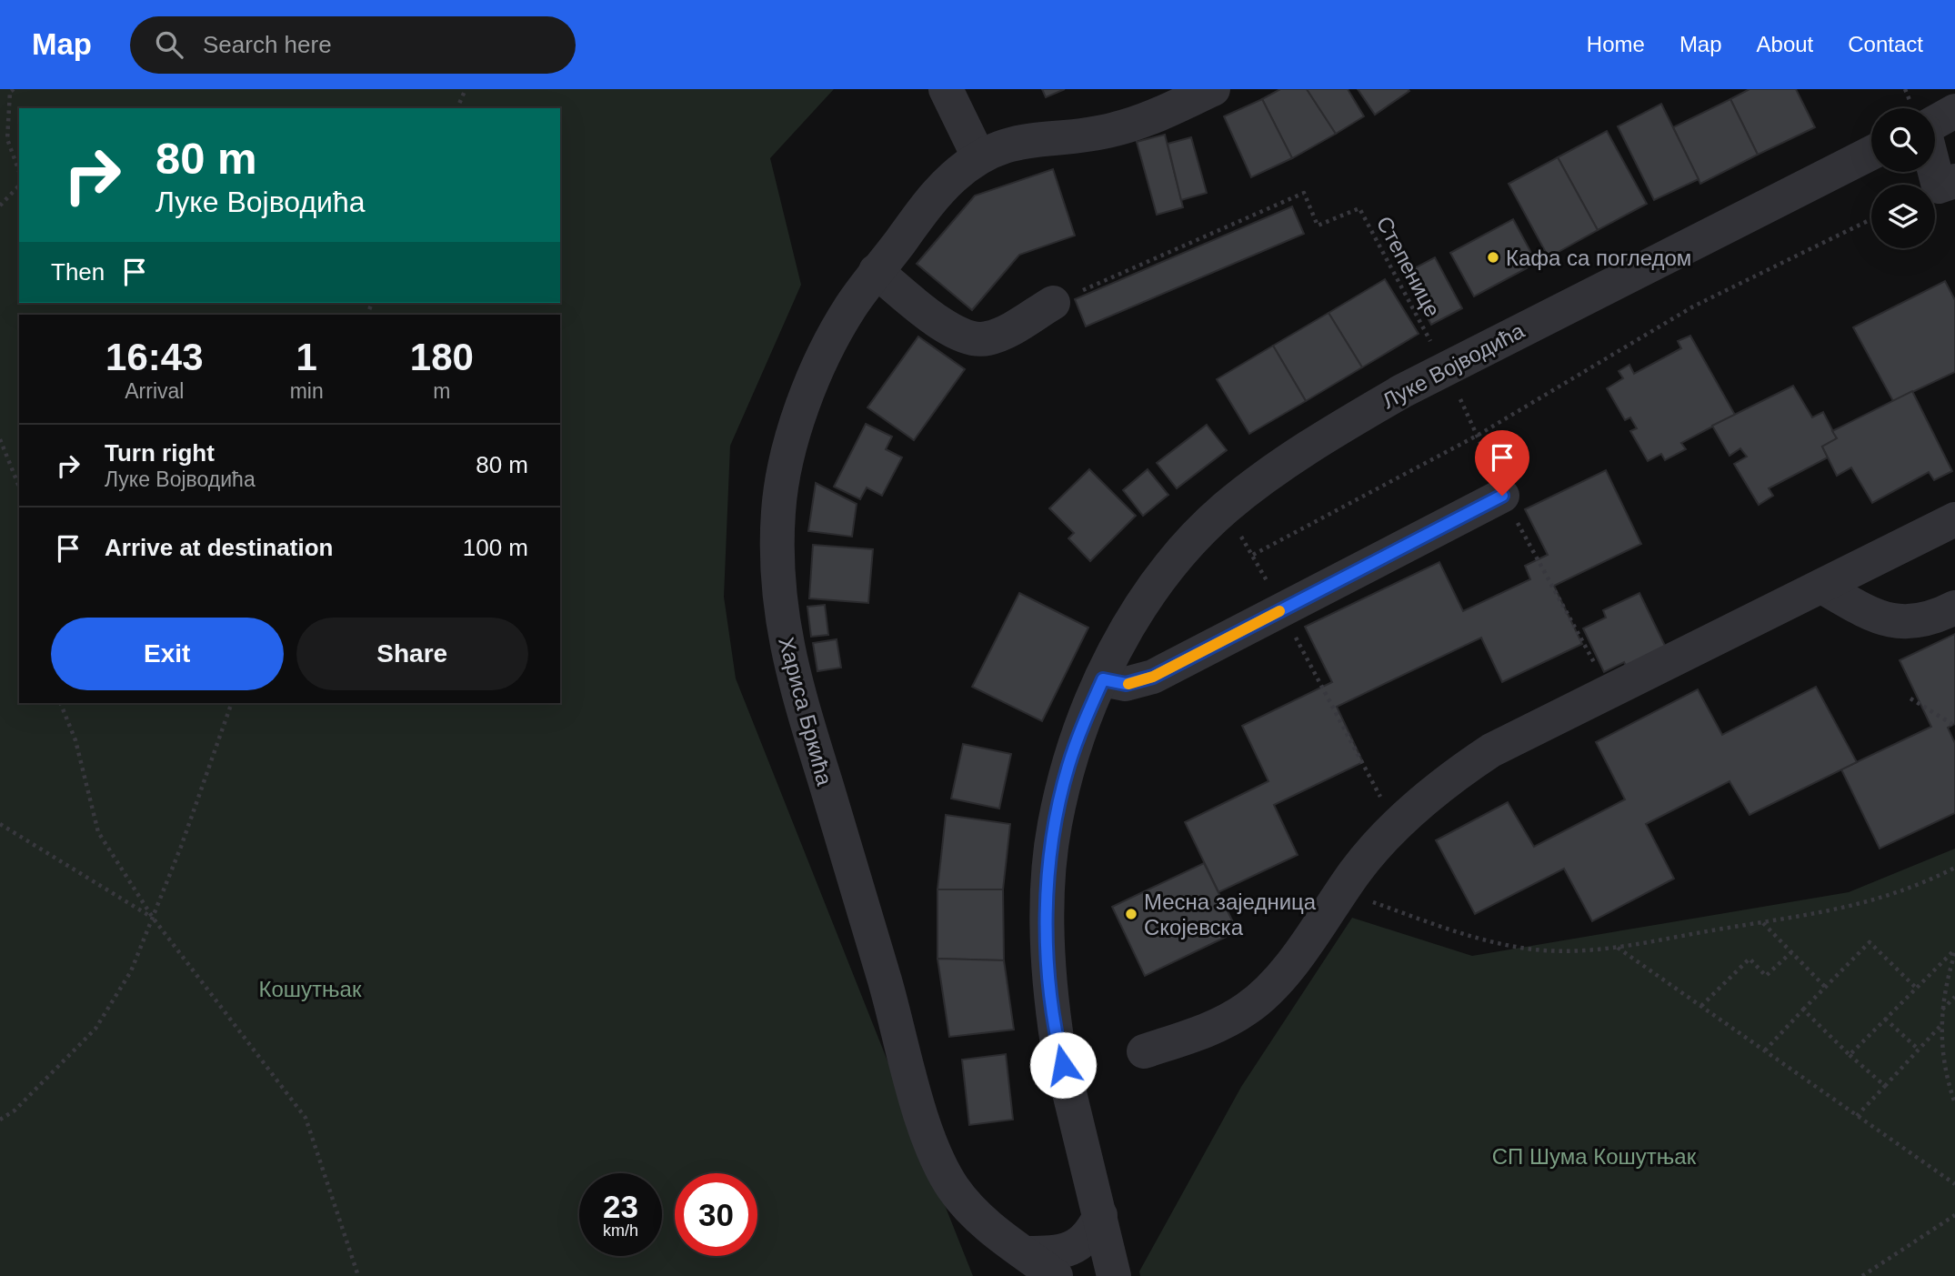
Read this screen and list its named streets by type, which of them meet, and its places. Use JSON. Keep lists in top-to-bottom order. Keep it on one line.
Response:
{"streets":{"street":["Луке Војводића","Хариса Бркића"],"path":["Степенице"]},"crossings":[["Степенице","Луке Војводића"]],"parks":["Кошутњак","СП Шума Кошутњак"],"places":["Кафа са погледом","Месна заједница Скојевска"],"page":{"header":"Map","search":"Search here","nav":["Home","Map","About","Contact"],"turn":["80 m","Луке Војводића"],"then":"Then","eta":["16:43","Arrival","1","min","180","m"],"list":[{"name":"Turn right","note":"Луке Војводића","value":"80 m"},{"name":"Arrive at destination","value":"100 m"}],"buttons":["Exit","Share"],"speed":"23 km/h","limit":"30"}}
